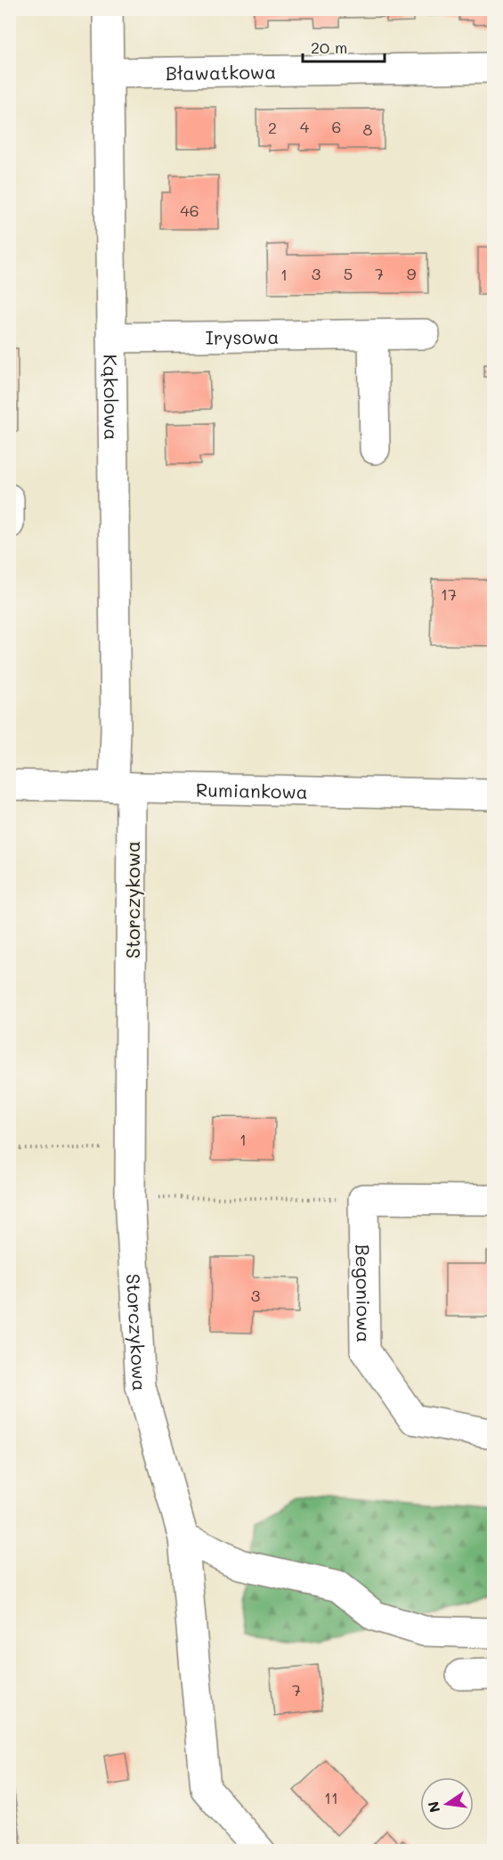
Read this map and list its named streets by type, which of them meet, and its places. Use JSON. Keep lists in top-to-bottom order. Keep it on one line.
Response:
{"streets":{"street":["Bławatkowa","Irysowa","Kąkolowa","Rumiankowa","Storczykowa","Begoniowa"]},"crossings":[["Bławatkowa","Kąkolowa"],["Irysowa","Kąkolowa"],["Kąkolowa","Rumiankowa"],["Kąkolowa","Storczykowa"],["Rumiankowa","Storczykowa"]],"house_numbers":["4","6","2","8","46","3","5","7","9","1","17","1","3","7","11"],"scale_bar":"20 m","north":"left"}
